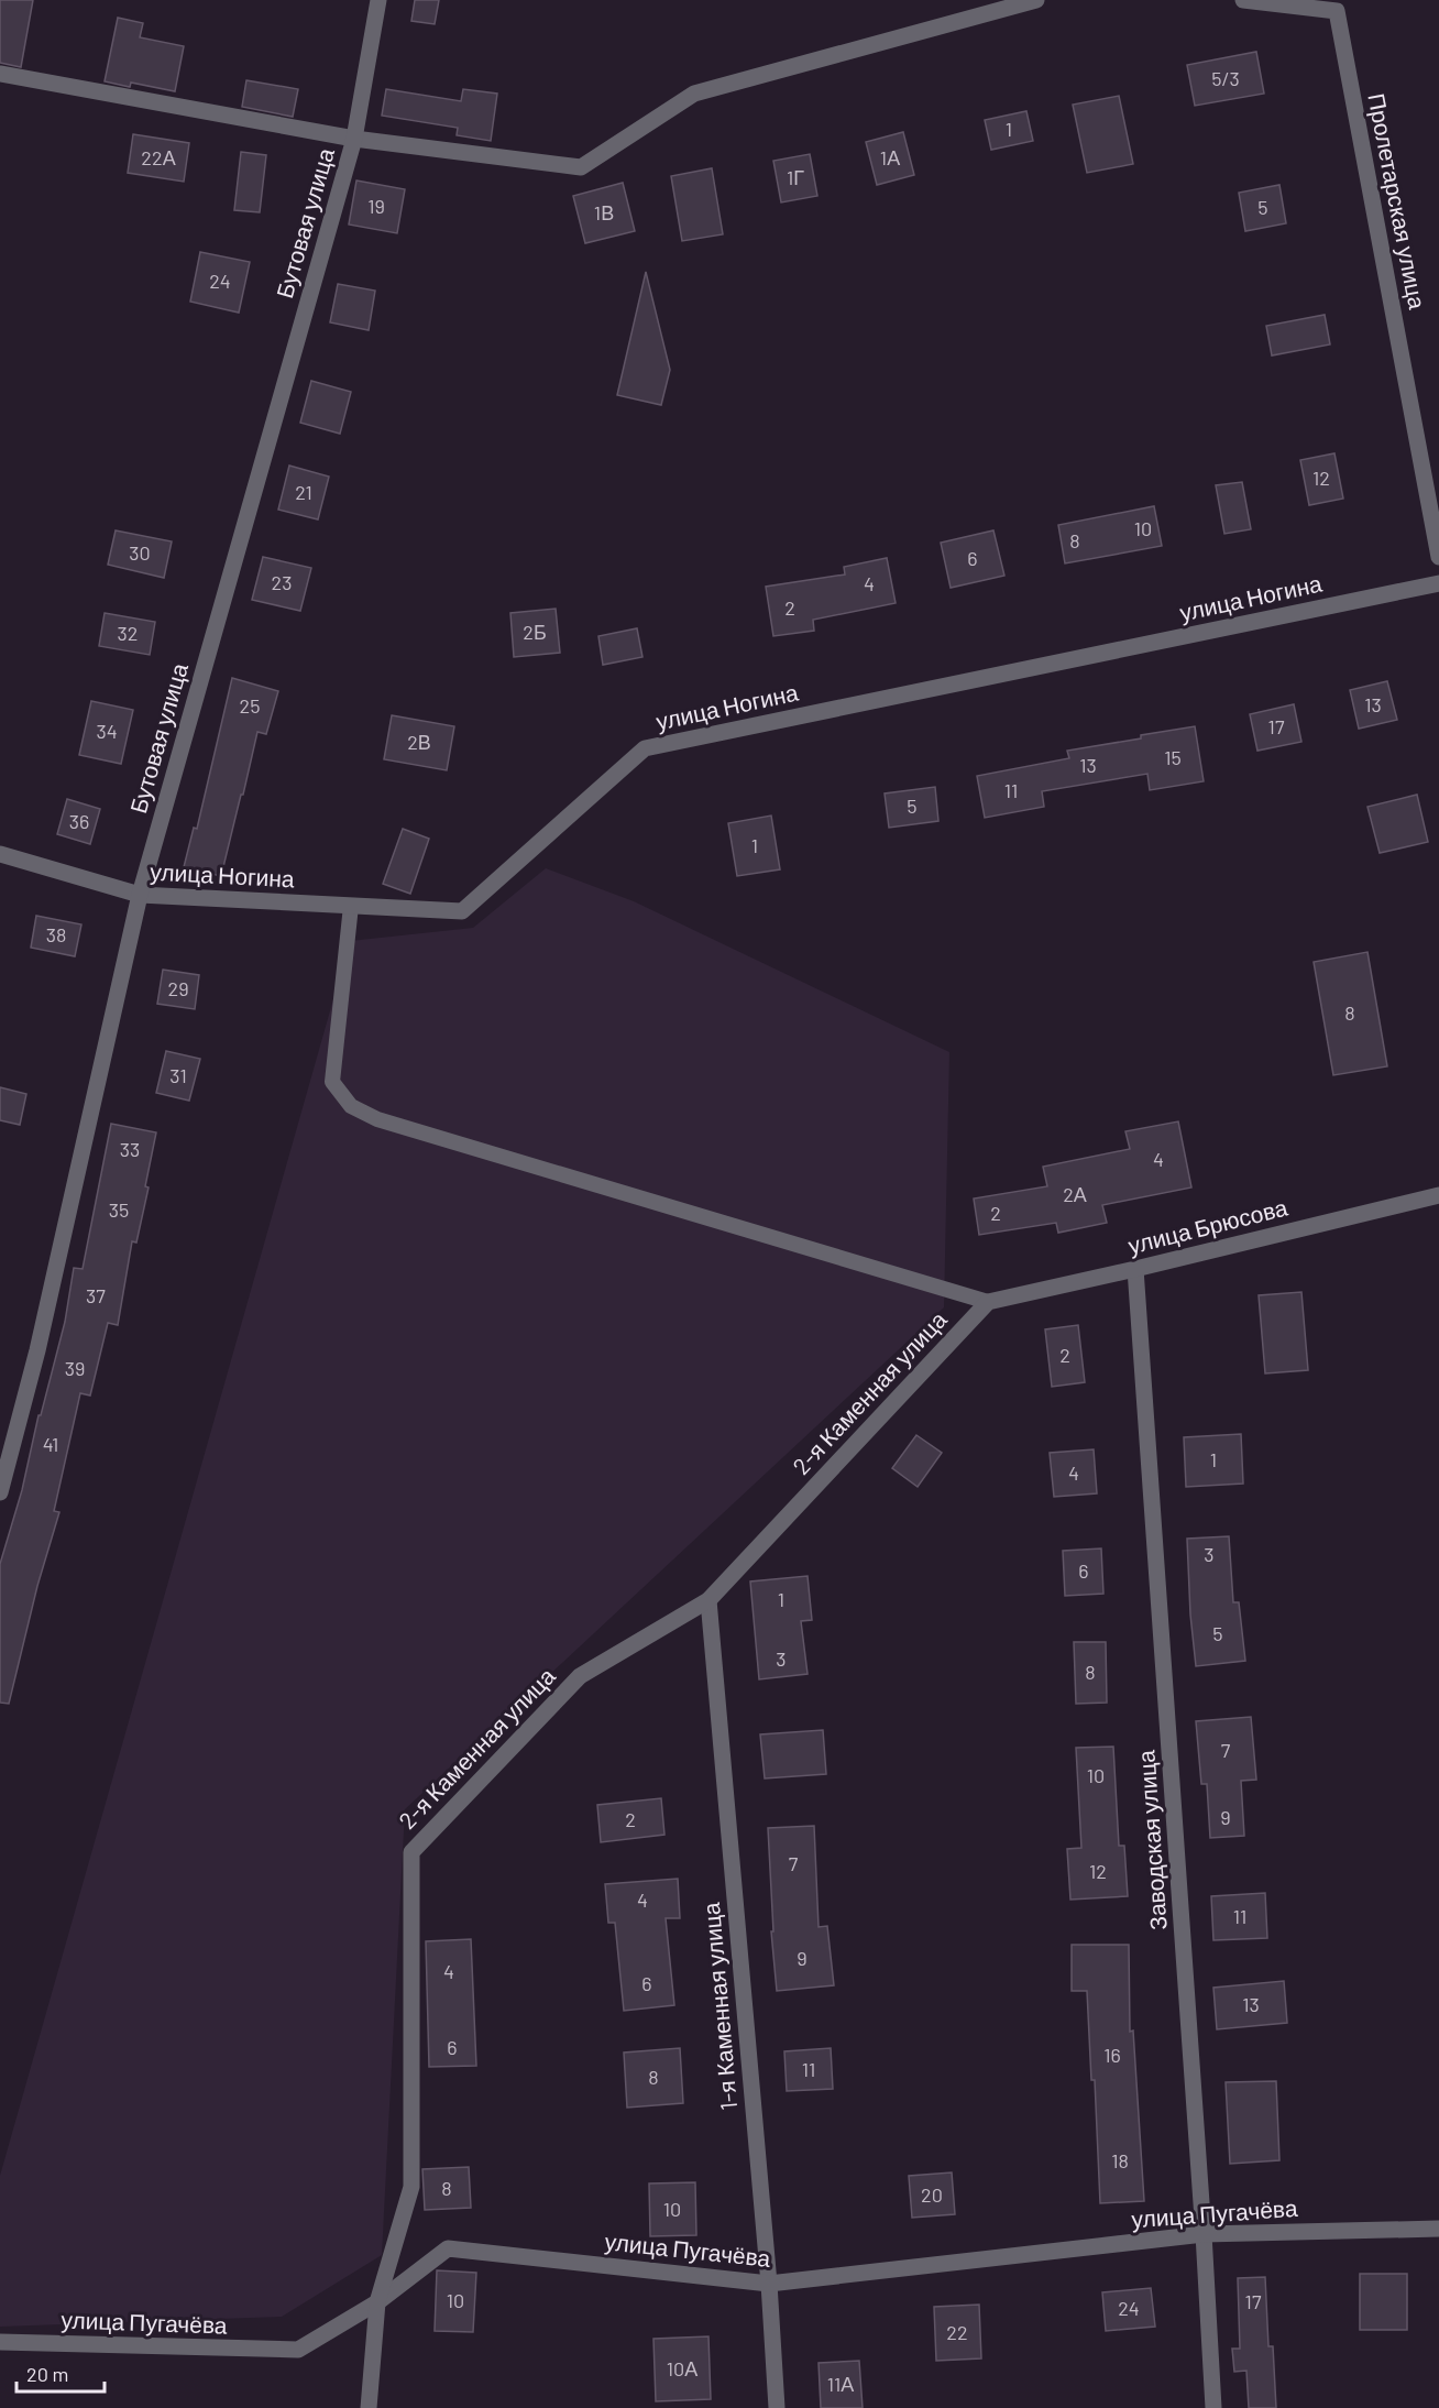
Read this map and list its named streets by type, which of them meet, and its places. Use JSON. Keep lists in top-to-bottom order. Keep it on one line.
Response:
{"streets":{"street":["Пролетарская улица","Бутовая улица","улица Ногина","улица Брюсова","2-я Каменная улица","Заводская улица","1-я Каменная улица","улица Пугачёва"]},"crossings":[["Бутовая улица","улица Ногина"],["улица Брюсова","2-я Каменная улица"],["улица Брюсова","Заводская улица"],["2-я Каменная улица","1-я Каменная улица"],["2-я Каменная улица","улица Пугачёва"],["Заводская улица","улица Пугачёва"],["1-я Каменная улица","улица Пугачёва"]],"house_numbers":["5/3","1","22А","1А","1Г","19","5","1В","24","12","21","10","8","30","6","23","4","2","2Б","32","13","25","17","34","2В","15","13","11","5","36","1","38","29","8","31","33","4","2А","35","2","37","2","39","41","1","4","3","6","1","5","3","8","7","10","9","2","7","12","4","11","9","4","6","13","6","16","11","8","18","8","20","10","10","17","24","22","10А","11А"],"scale_bar":"20 m"}
